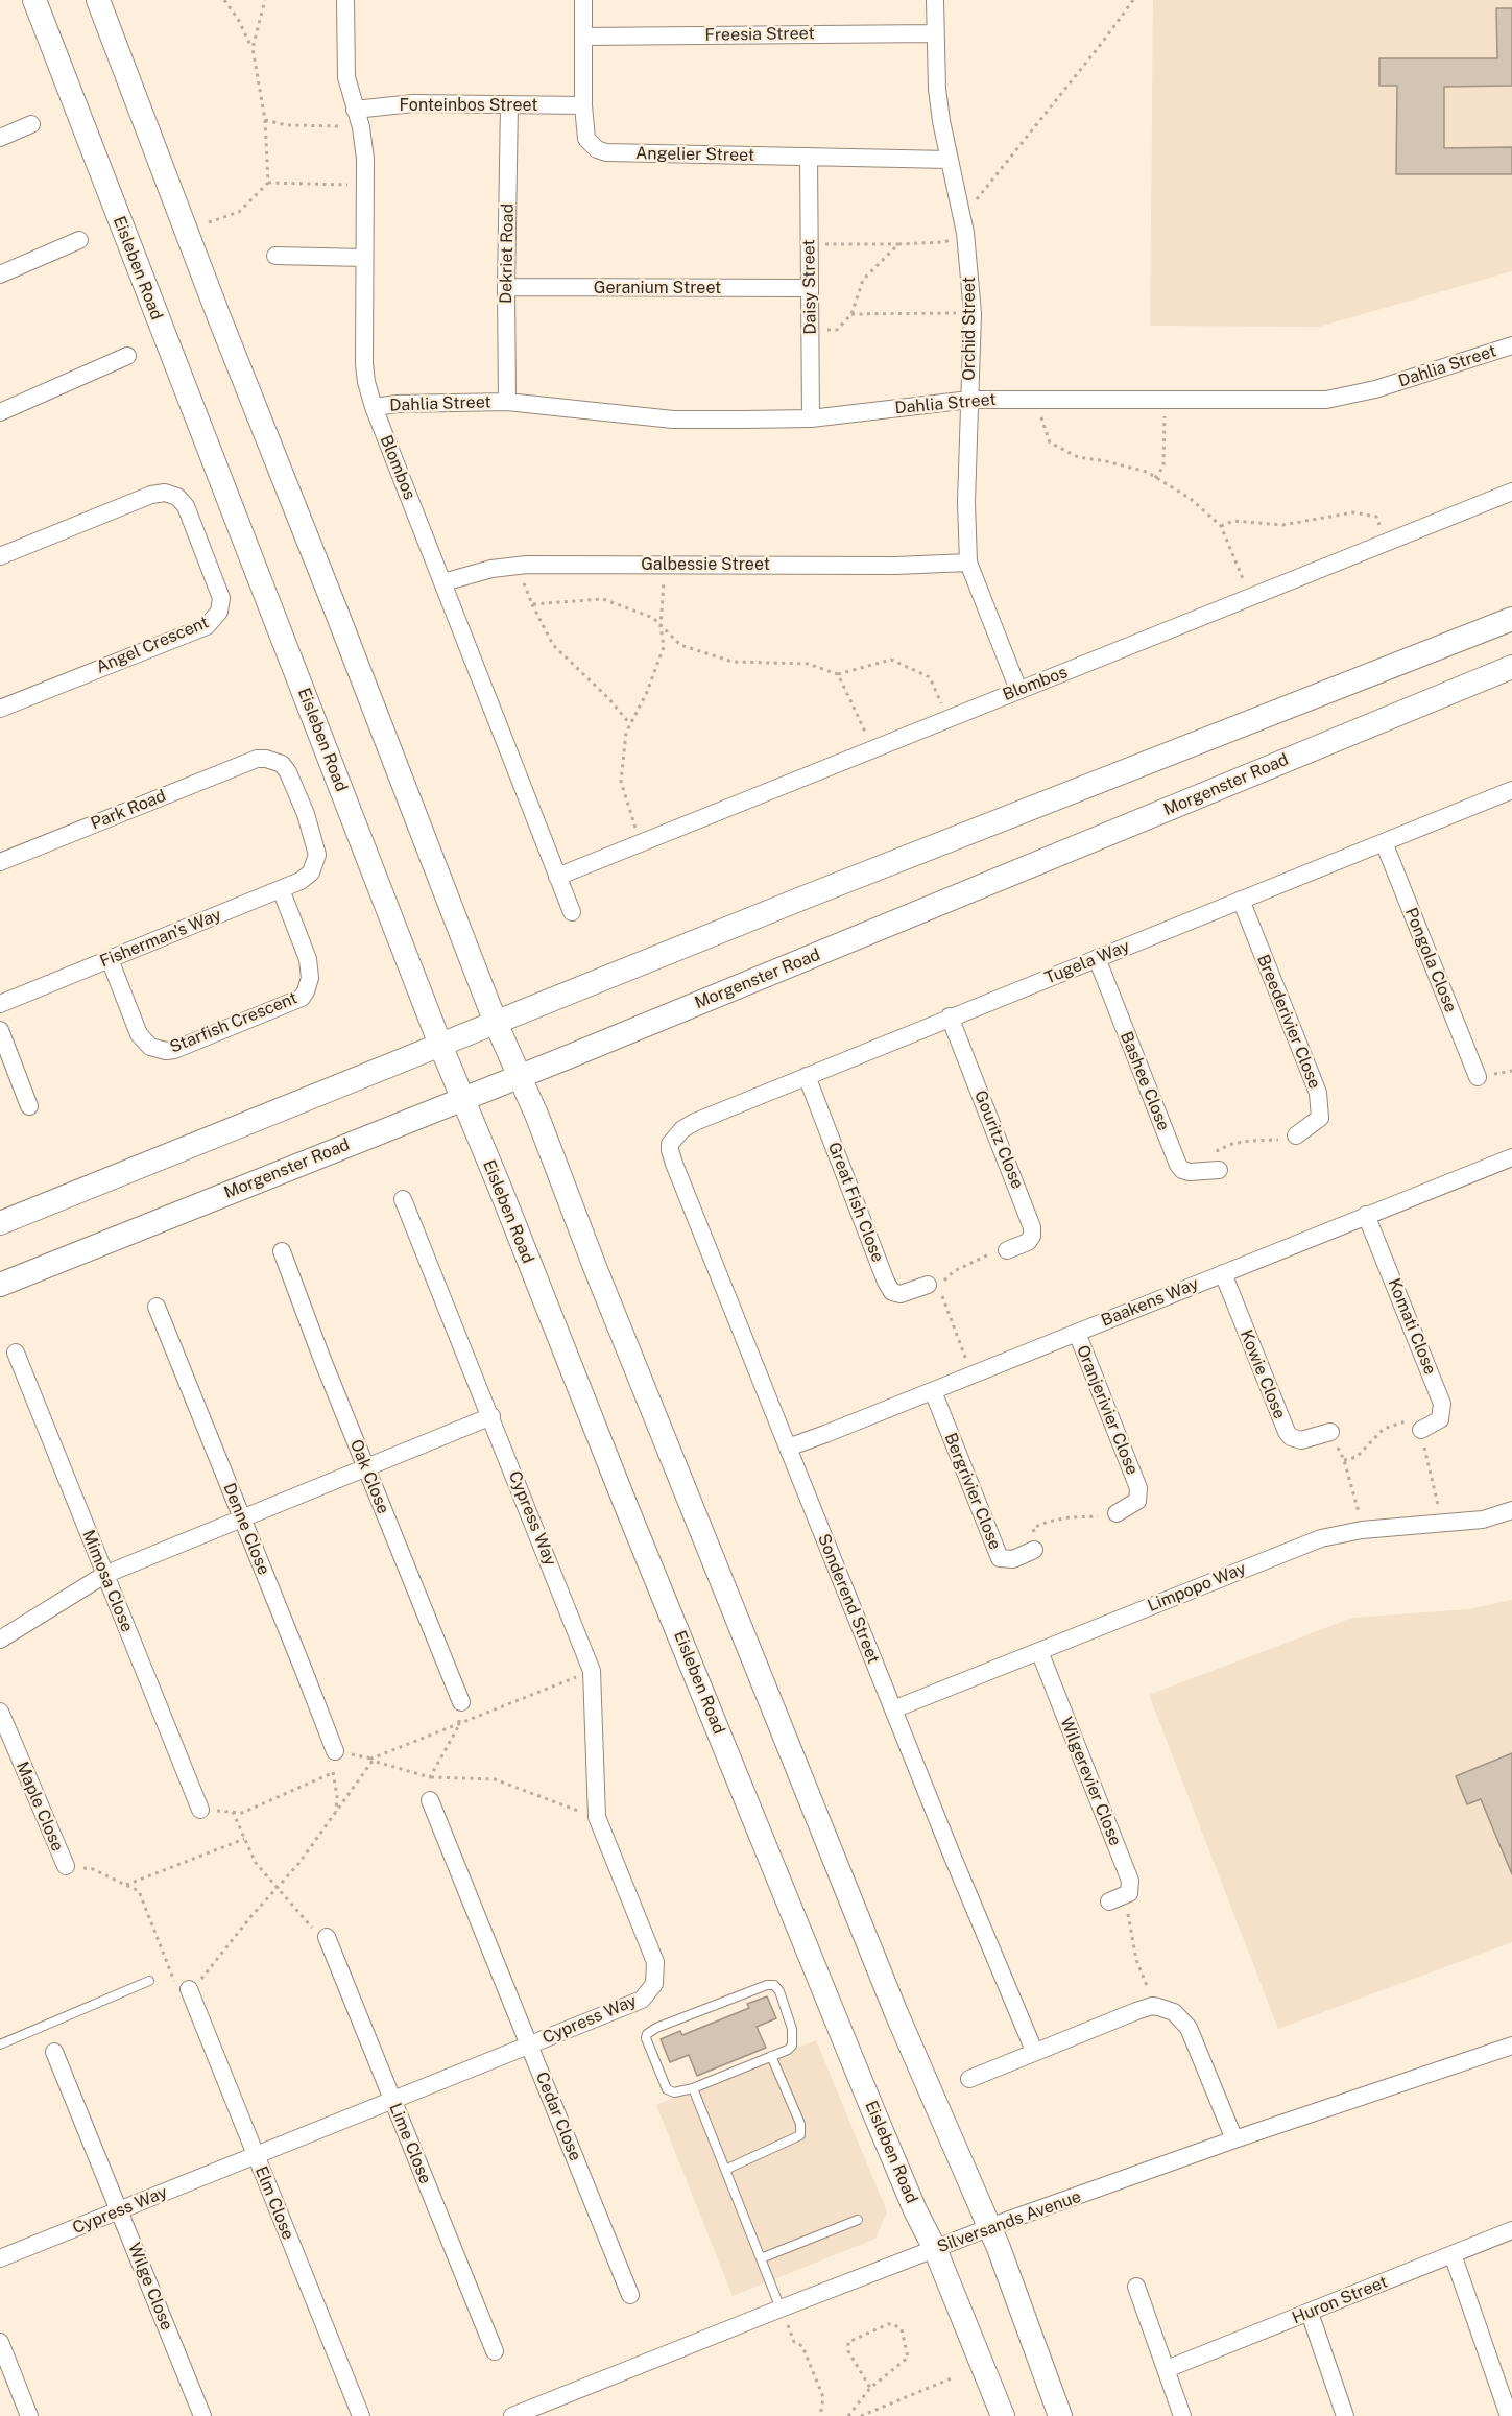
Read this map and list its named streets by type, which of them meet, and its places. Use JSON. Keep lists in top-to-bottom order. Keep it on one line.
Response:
{"streets":{"main road":["Eisleben Road","Morgenster Road"],"street":["Freesia Street","Fonteinbos Street","Angelier Street","Dekriet Road","Daisy Street","Geranium Street","Orchid Street","Dahlia Street","Blombos","Galbessie Street","Angel Crescent","Park Road","Fisherman's Way","Pongola Close","Tugela Way","Breederivier Close","Starfish Crescent","Bashee Close","Gouritz Close","Great Fish Close","Baakens Way","Komati Close","Kowie Close","Oranjerivier Close","Oak Close","Bergrivier Close","Cypress Way","Denne Close","Mimosa Close","Limpopo Way","Sonderend Street","Wilgerevier Close","Maple Close","Cedar Close","Lime Close","Elm Close","Silversands Avenue","Wilge Close","Huron Street"]},"crossings":[["Freesia Street","Angelier Street"],["Freesia Street","Orchid Street"],["Fonteinbos Street","Angelier Street"],["Fonteinbos Street","Dekriet Road"],["Fonteinbos Street","Blombos"],["Angelier Street","Daisy Street"],["Angelier Street","Orchid Street"],["Dekriet Road","Geranium Street"],["Dekriet Road","Dahlia Street"],["Eisleben Road","Morgenster Road"],["Eisleben Road","Silversands Avenue"],["Daisy Street","Geranium Street"],["Daisy Street","Dahlia Street"],["Orchid Street","Dahlia Street"],["Orchid Street","Blombos"],["Orchid Street","Galbessie Street"],["Dahlia Street","Blombos"],["Blombos","Galbessie Street"],["Park Road","Fisherman's Way"],["Fisherman's Way","Starfish Crescent"],["Pongola Close","Tugela Way"],["Tugela Way","Breederivier Close"],["Tugela Way","Bashee Close"],["Tugela Way","Gouritz Close"],["Tugela Way","Great Fish Close"],["Tugela Way","Sonderend Street"],["Baakens Way","Komati Close"],["Baakens Way","Kowie Close"],["Baakens Way","Oranjerivier Close"],["Baakens Way","Bergrivier Close"],["Baakens Way","Sonderend Street"],["Cypress Way","Cedar Close"],["Cypress Way","Lime Close"],["Cypress Way","Elm Close"],["Cypress Way","Wilge Close"],["Limpopo Way","Sonderend Street"],["Limpopo Way","Wilgerevier Close"]]}
